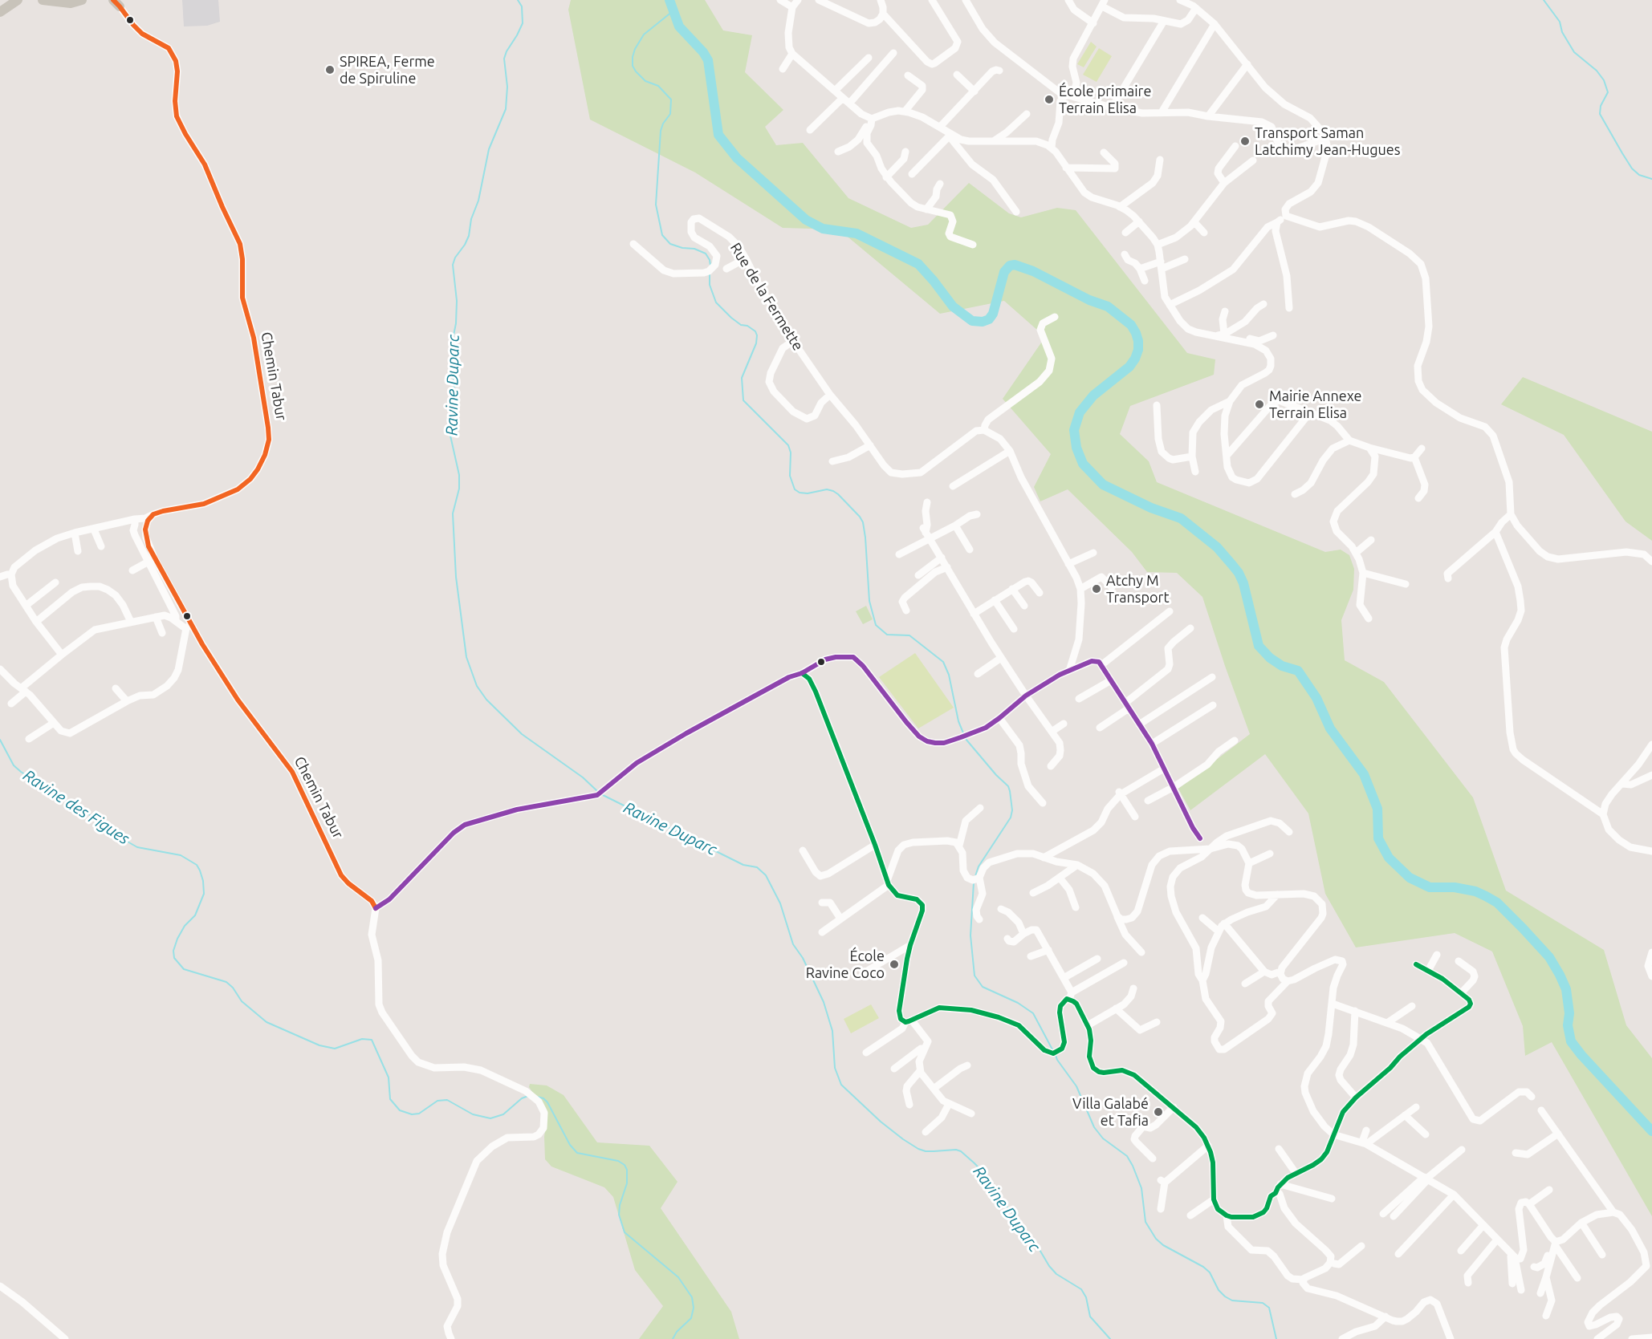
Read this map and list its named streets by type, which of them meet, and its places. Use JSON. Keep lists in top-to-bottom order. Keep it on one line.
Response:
{"streets":{"street":["Rue de la Fermette","Chemin Tabur"]},"water":["Ravine Duparc","Ravine des Figues"],"places":["SPIREA, Ferme de Spiruline","École primaire Terrain Elisa","Transport Saman Latchimy Jean-Hugues","Mairie Annexe Terrain Elisa","Atchy M Transport","École Ravine Coco","Villa Galabé et Tafia"]}
